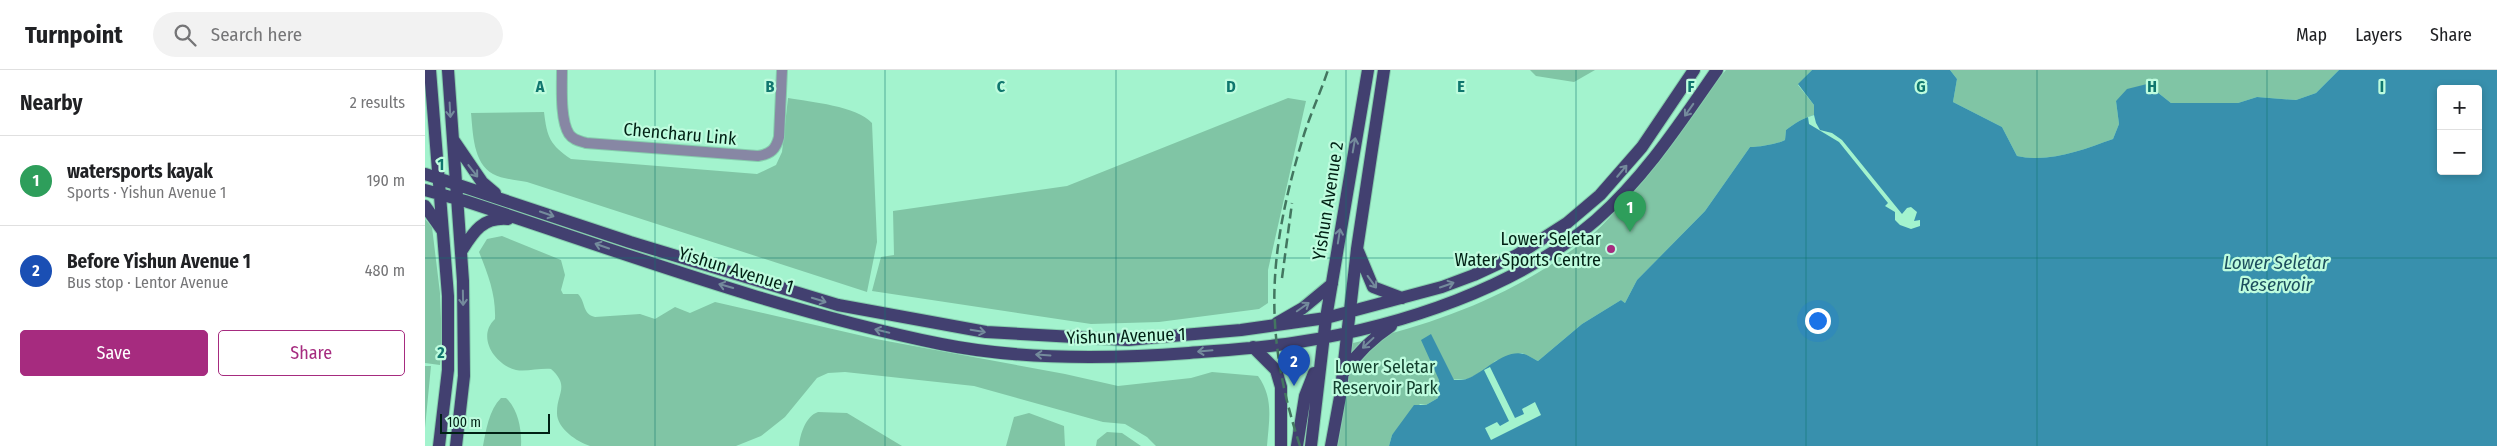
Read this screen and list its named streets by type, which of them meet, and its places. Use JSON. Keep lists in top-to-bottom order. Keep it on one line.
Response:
{"streets":{"main road":["Yishun Avenue 2","Yishun Avenue 1"],"street":["Chencharu Link"]},"crossings":[["Yishun Avenue 2","Yishun Avenue 1"]],"water":["Lower Seletar Reservoir"],"parks":["Lower Seletar Reservoir Park"],"places":["Lower Seletar Water Sports Centre"],"scale_bar":"100 m","page":{"header":"Turnpoint","search":"Search here","nav":["Map","Layers","Share"],"heading":["Nearby","2 results"],"map_buttons":["+","−"],"list":[{"mark":"1","name":"watersports kayak","note":"Sports · Yishun Avenue 1","value":"190 m"},{"mark":"2","name":"Before Yishun Avenue 1","note":"Bus stop · Lentor Avenue","value":"480 m"}],"pins":["1","2"],"buttons":["Save","Share"],"scale":"100 m"},"grid":{"columns":["A","B","C","D","E","F","G","H","I"],"rows":["1","2"]}}
